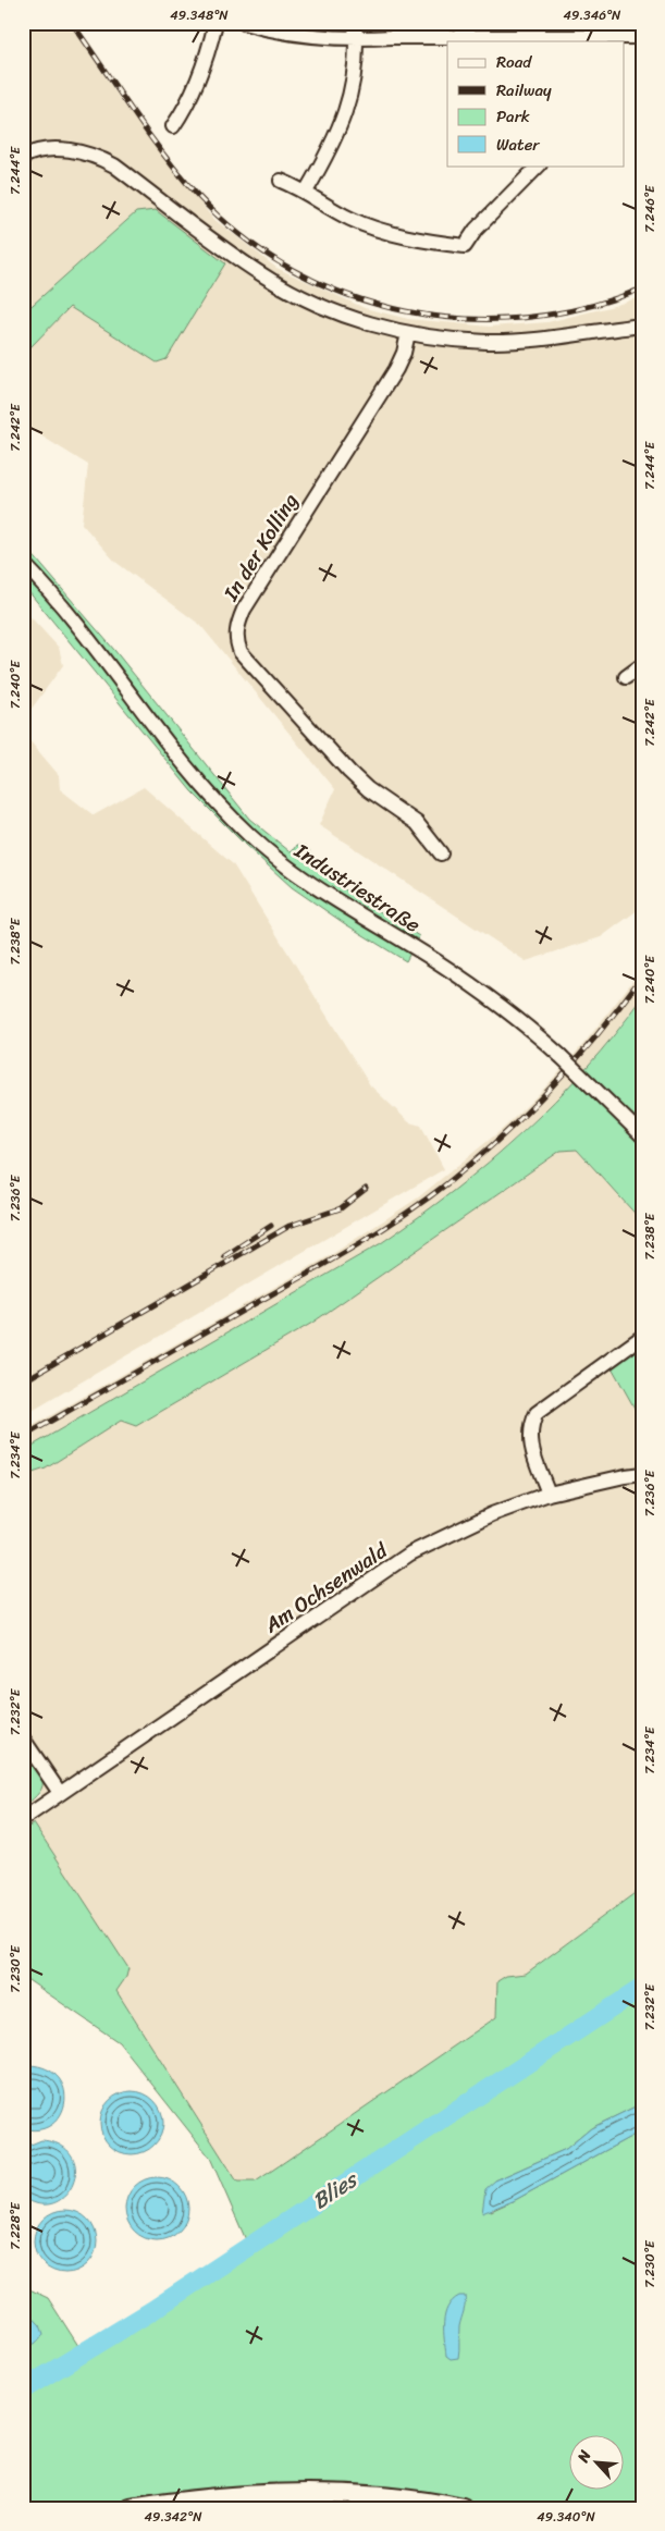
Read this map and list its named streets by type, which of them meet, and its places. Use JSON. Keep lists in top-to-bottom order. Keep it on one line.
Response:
{"streets":{"street":["In der Kolling","Industriestraße","Am Ochsenwald"]},"water":["Blies"],"legend":["Road","Railway","Park","Water"],"north":"top left","coordinates":["49.348°N","49.346°N","7.244°E","7.246°E","7.242°E","7.240°E","7.238°E","7.236°E","7.234°E","7.232°E","7.230°E","7.228°E","49.342°N","49.340°N"]}
